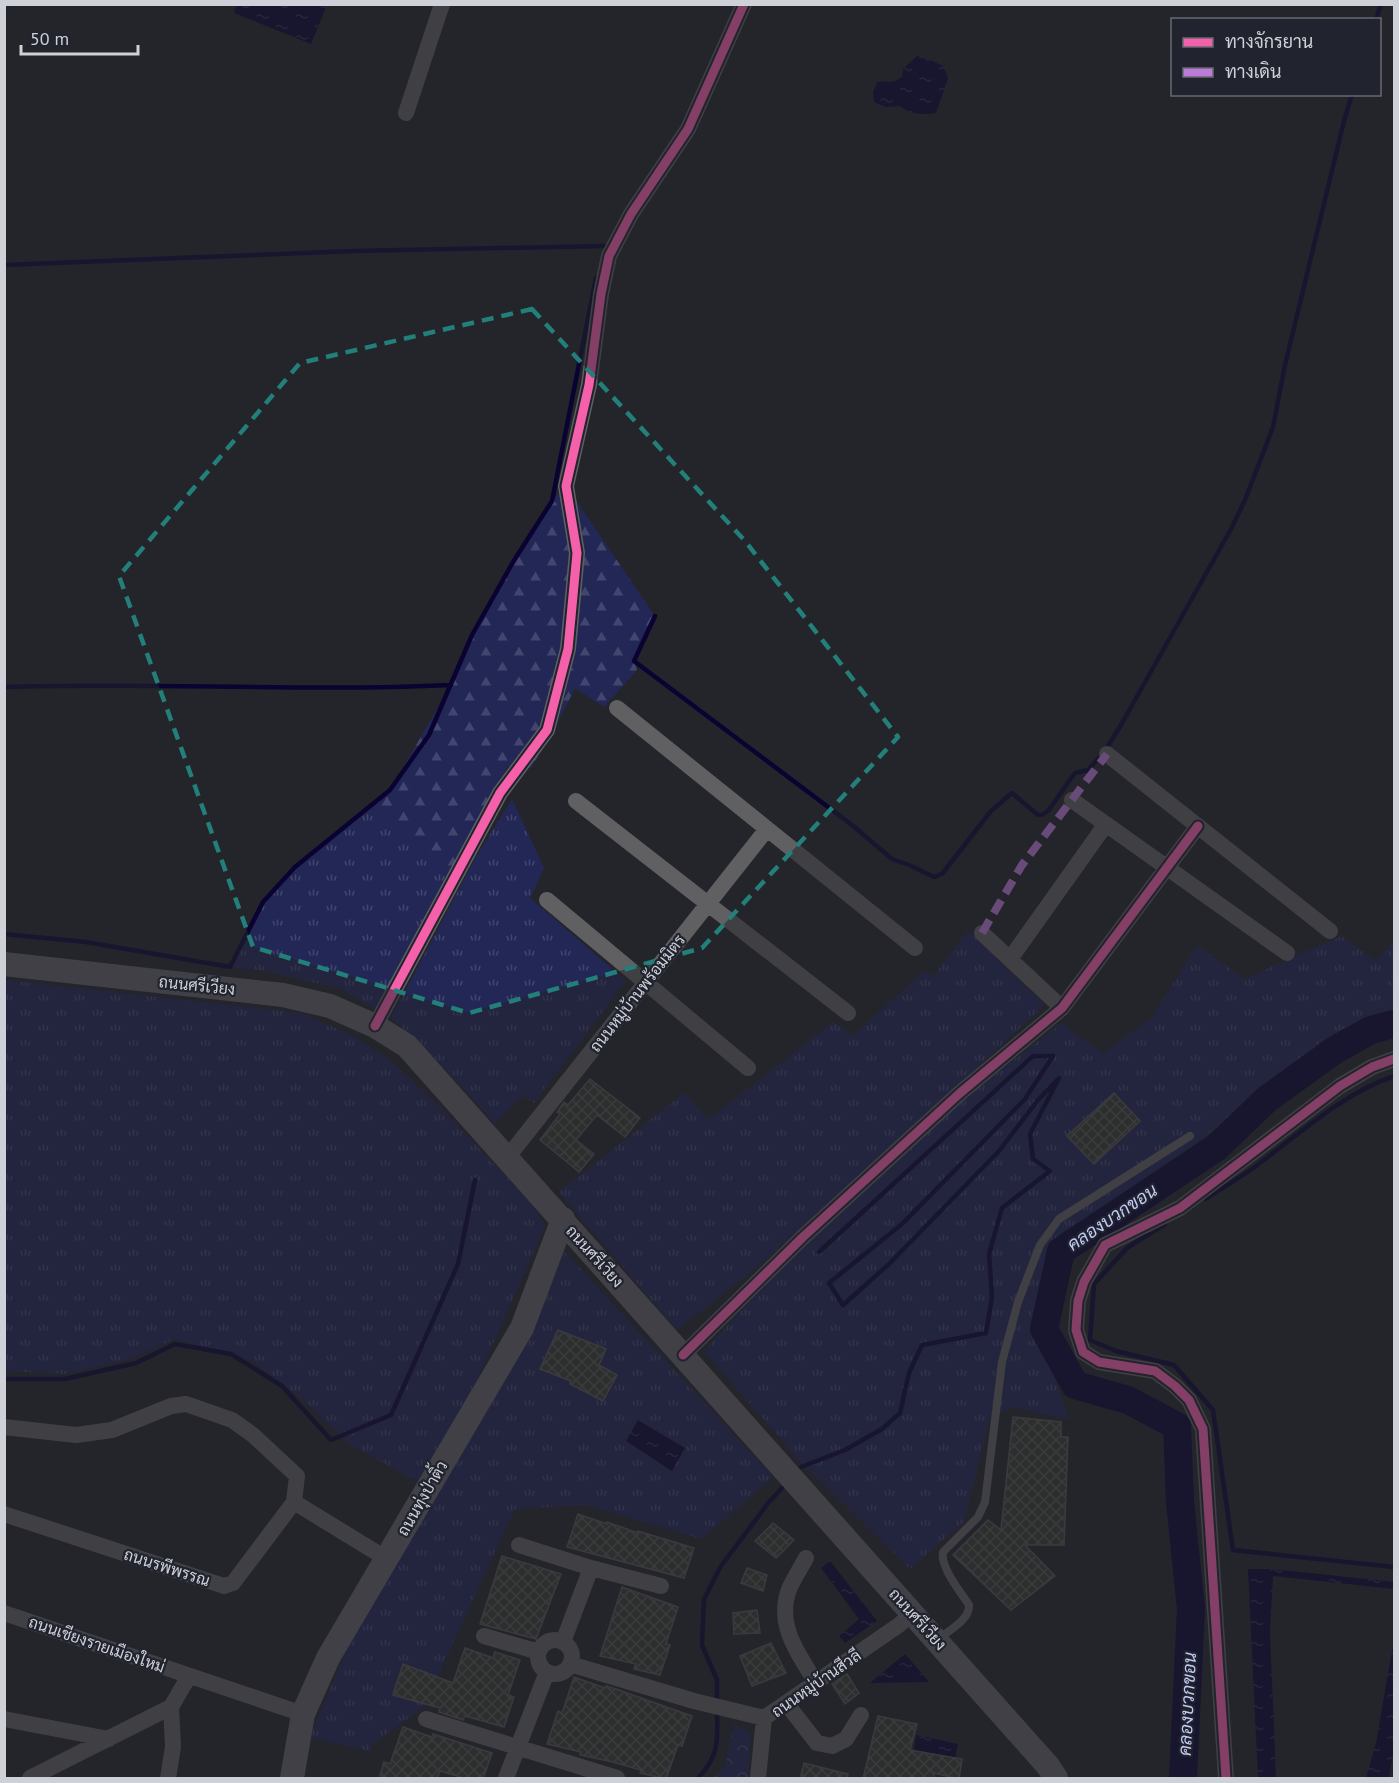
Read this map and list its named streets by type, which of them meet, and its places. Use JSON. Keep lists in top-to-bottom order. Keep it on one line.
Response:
{"streets":{"main road":["ถนนศรีเวียง","ถนนทุ่งป่าติ้ว"],"street":["ถนนหมู่บ้านพร้อมมิตร","ถนนรพีพรรณ","ถนนเชียงรายเมืองใหม่","ถนนหมู่บ้านสีวลี"]},"crossings":[["ถนนศรีเวียง","ถนนหมู่บ้านพร้อมมิตร"],["ถนนศรีเวียง","ถนนทุ่งป่าติ้ว"],["ถนนศรีเวียง","ถนนหมู่บ้านสีวลี"],["ถนนทุ่งป่าติ้ว","ถนนเชียงรายเมืองใหม่"]],"water":["คลองบวกขอน"],"legend":["ทางจักรยาน","ทางเดิน"],"scale_bar":"50 m"}
